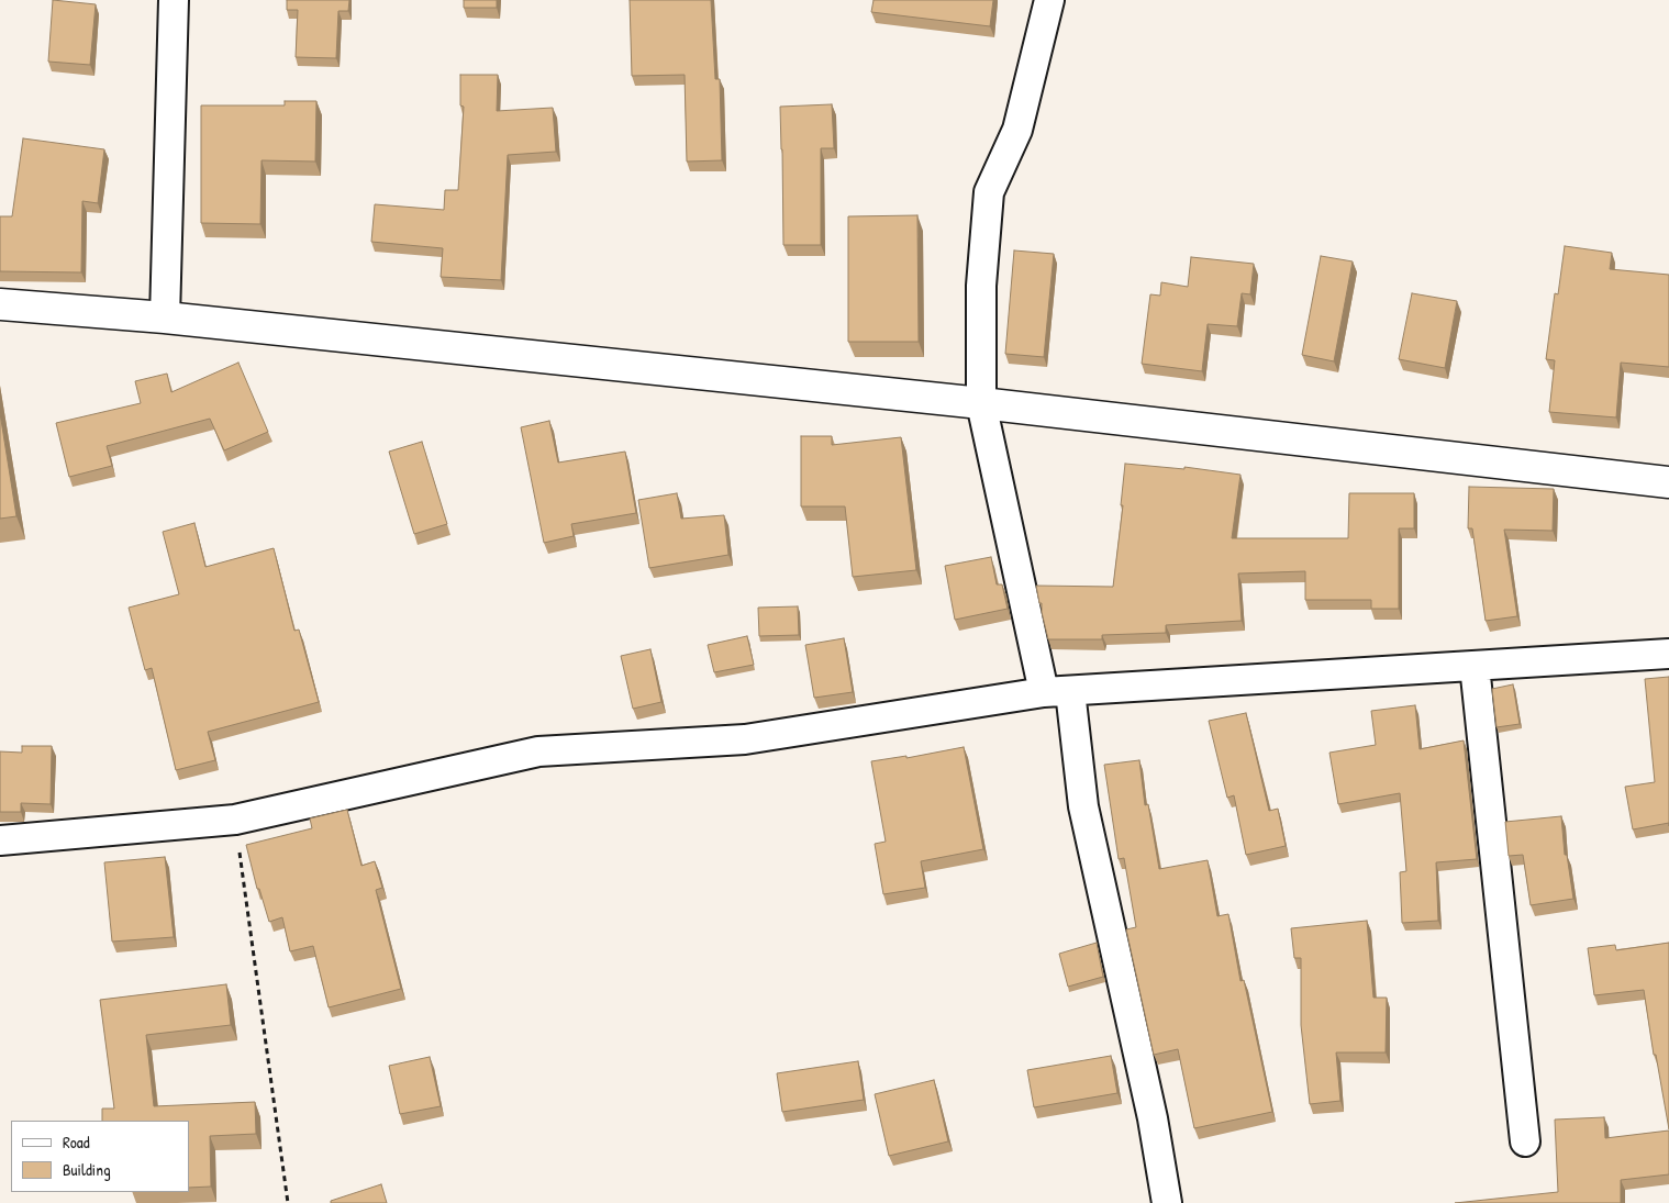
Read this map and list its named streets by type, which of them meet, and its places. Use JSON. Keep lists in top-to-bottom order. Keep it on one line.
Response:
{"legend":["Road","Building"]}
